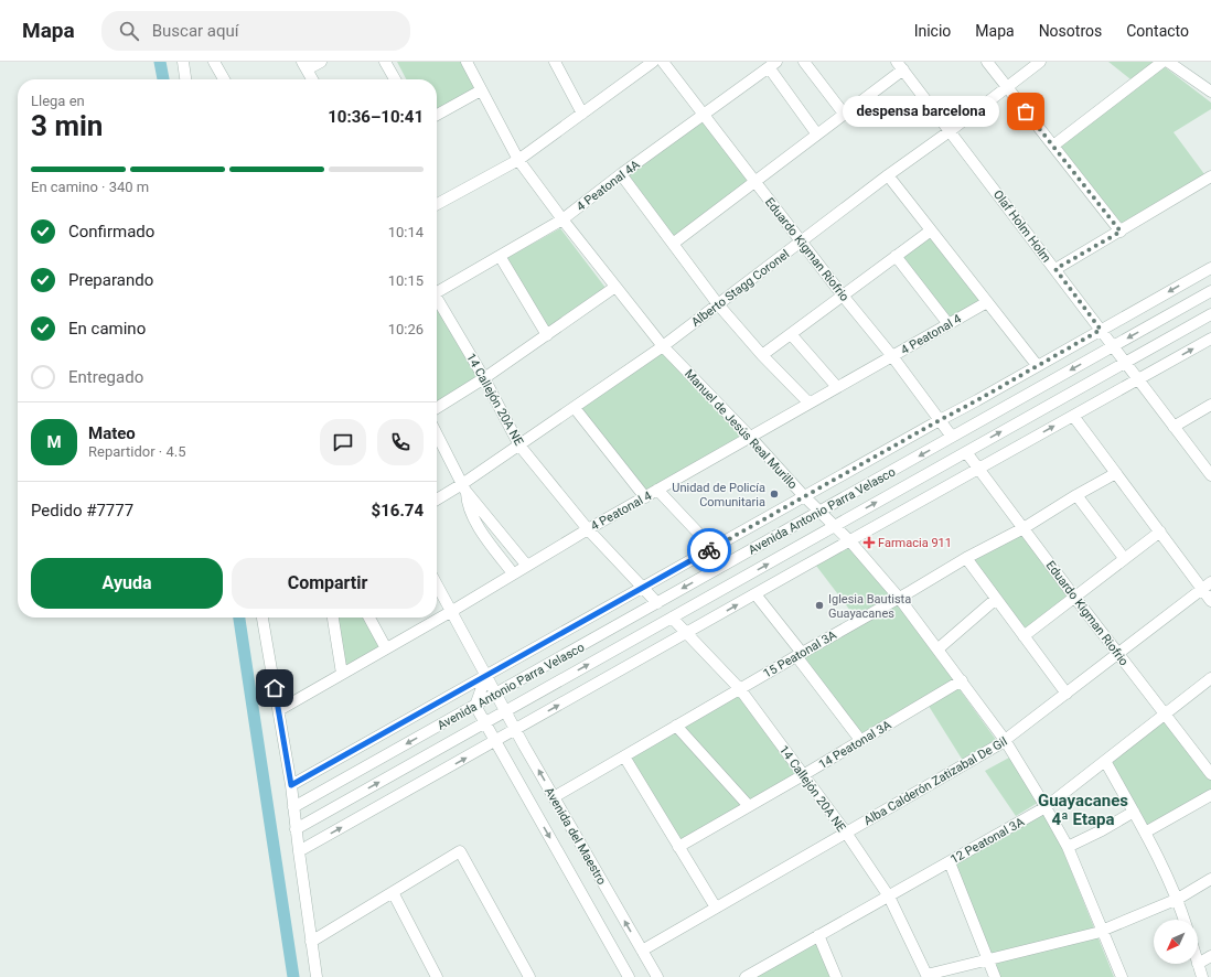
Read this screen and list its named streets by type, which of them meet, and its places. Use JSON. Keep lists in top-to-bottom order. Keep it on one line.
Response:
{"streets":{"street":["4 Peatonal 4A","Olaf Holm Holm","Eduardo Kigman Riofrio","Alberto Stagg Coronel","4 Peatonal 4","14 Callejón 20A NE","Manuel de Jesús Real Murillo","Avenida Antonio Parra Velasco","15 Peatonal 3A","14 Peatonal 3A","Alba Calderón Zatizabal De Gil","Avenida del Maestro","12 Peatonal 3A"]},"crossings":[["4 Peatonal 4A","Eduardo Kigman Riofrio"],["4 Peatonal 4A","Manuel de Jesús Real Murillo"],["Olaf Holm Holm","Alberto Stagg Coronel"],["Olaf Holm Holm","Avenida Antonio Parra Velasco"],["Eduardo Kigman Riofrio","Alberto Stagg Coronel"],["Eduardo Kigman Riofrio","4 Peatonal 4"],["Eduardo Kigman Riofrio","Avenida Antonio Parra Velasco"],["Eduardo Kigman Riofrio","15 Peatonal 3A"],["Eduardo Kigman Riofrio","Alba Calderón Zatizabal De Gil"],["Eduardo Kigman Riofrio","12 Peatonal 3A"],["Alberto Stagg Coronel","14 Callejón 20A NE"],["Alberto Stagg Coronel","Manuel de Jesús Real Murillo"],["4 Peatonal 4","14 Callejón 20A NE"],["4 Peatonal 4","Manuel de Jesús Real Murillo"],["4 Peatonal 4","Avenida del Maestro"],["14 Callejón 20A NE","Avenida Antonio Parra Velasco"],["14 Callejón 20A NE","15 Peatonal 3A"],["14 Callejón 20A NE","14 Peatonal 3A"],["14 Callejón 20A NE","Alba Calderón Zatizabal De Gil"],["14 Callejón 20A NE","12 Peatonal 3A"],["Manuel de Jesús Real Murillo","Avenida Antonio Parra Velasco"],["Manuel de Jesús Real Murillo","15 Peatonal 3A"],["Manuel de Jesús Real Murillo","14 Peatonal 3A"],["Manuel de Jesús Real Murillo","Alba Calderón Zatizabal De Gil"],["Manuel de Jesús Real Murillo","12 Peatonal 3A"],["Avenida Antonio Parra Velasco","Avenida del Maestro"],["15 Peatonal 3A","Avenida del Maestro"],["Alba Calderón Zatizabal De Gil","Avenida del Maestro"]],"districts":["Guayacanes 4ª Etapa"],"places":{"other":["despensa barcelona","Unidad de Policía Comunitaria","Iglesia Bautista Guayacanes"],"health":["Farmacia 911"]},"north":"bottom left","page":{"header":"Mapa","search":"Buscar aquí","nav":["Inicio","Mapa","Nosotros","Contacto"],"heading":["3 min","Llega en","10:36–10:41"],"panel":["Mateo","Repartidor · 4.5","Pedido #7777","$16.74"],"bubble":"despensa barcelona","bar":"En camino · 340 m","list":[["Confirmado","10:14"],["Preparando","10:15"],["En camino","10:26"],"Entregado"],"round":"M","buttons":["Ayuda","Compartir"]}}
